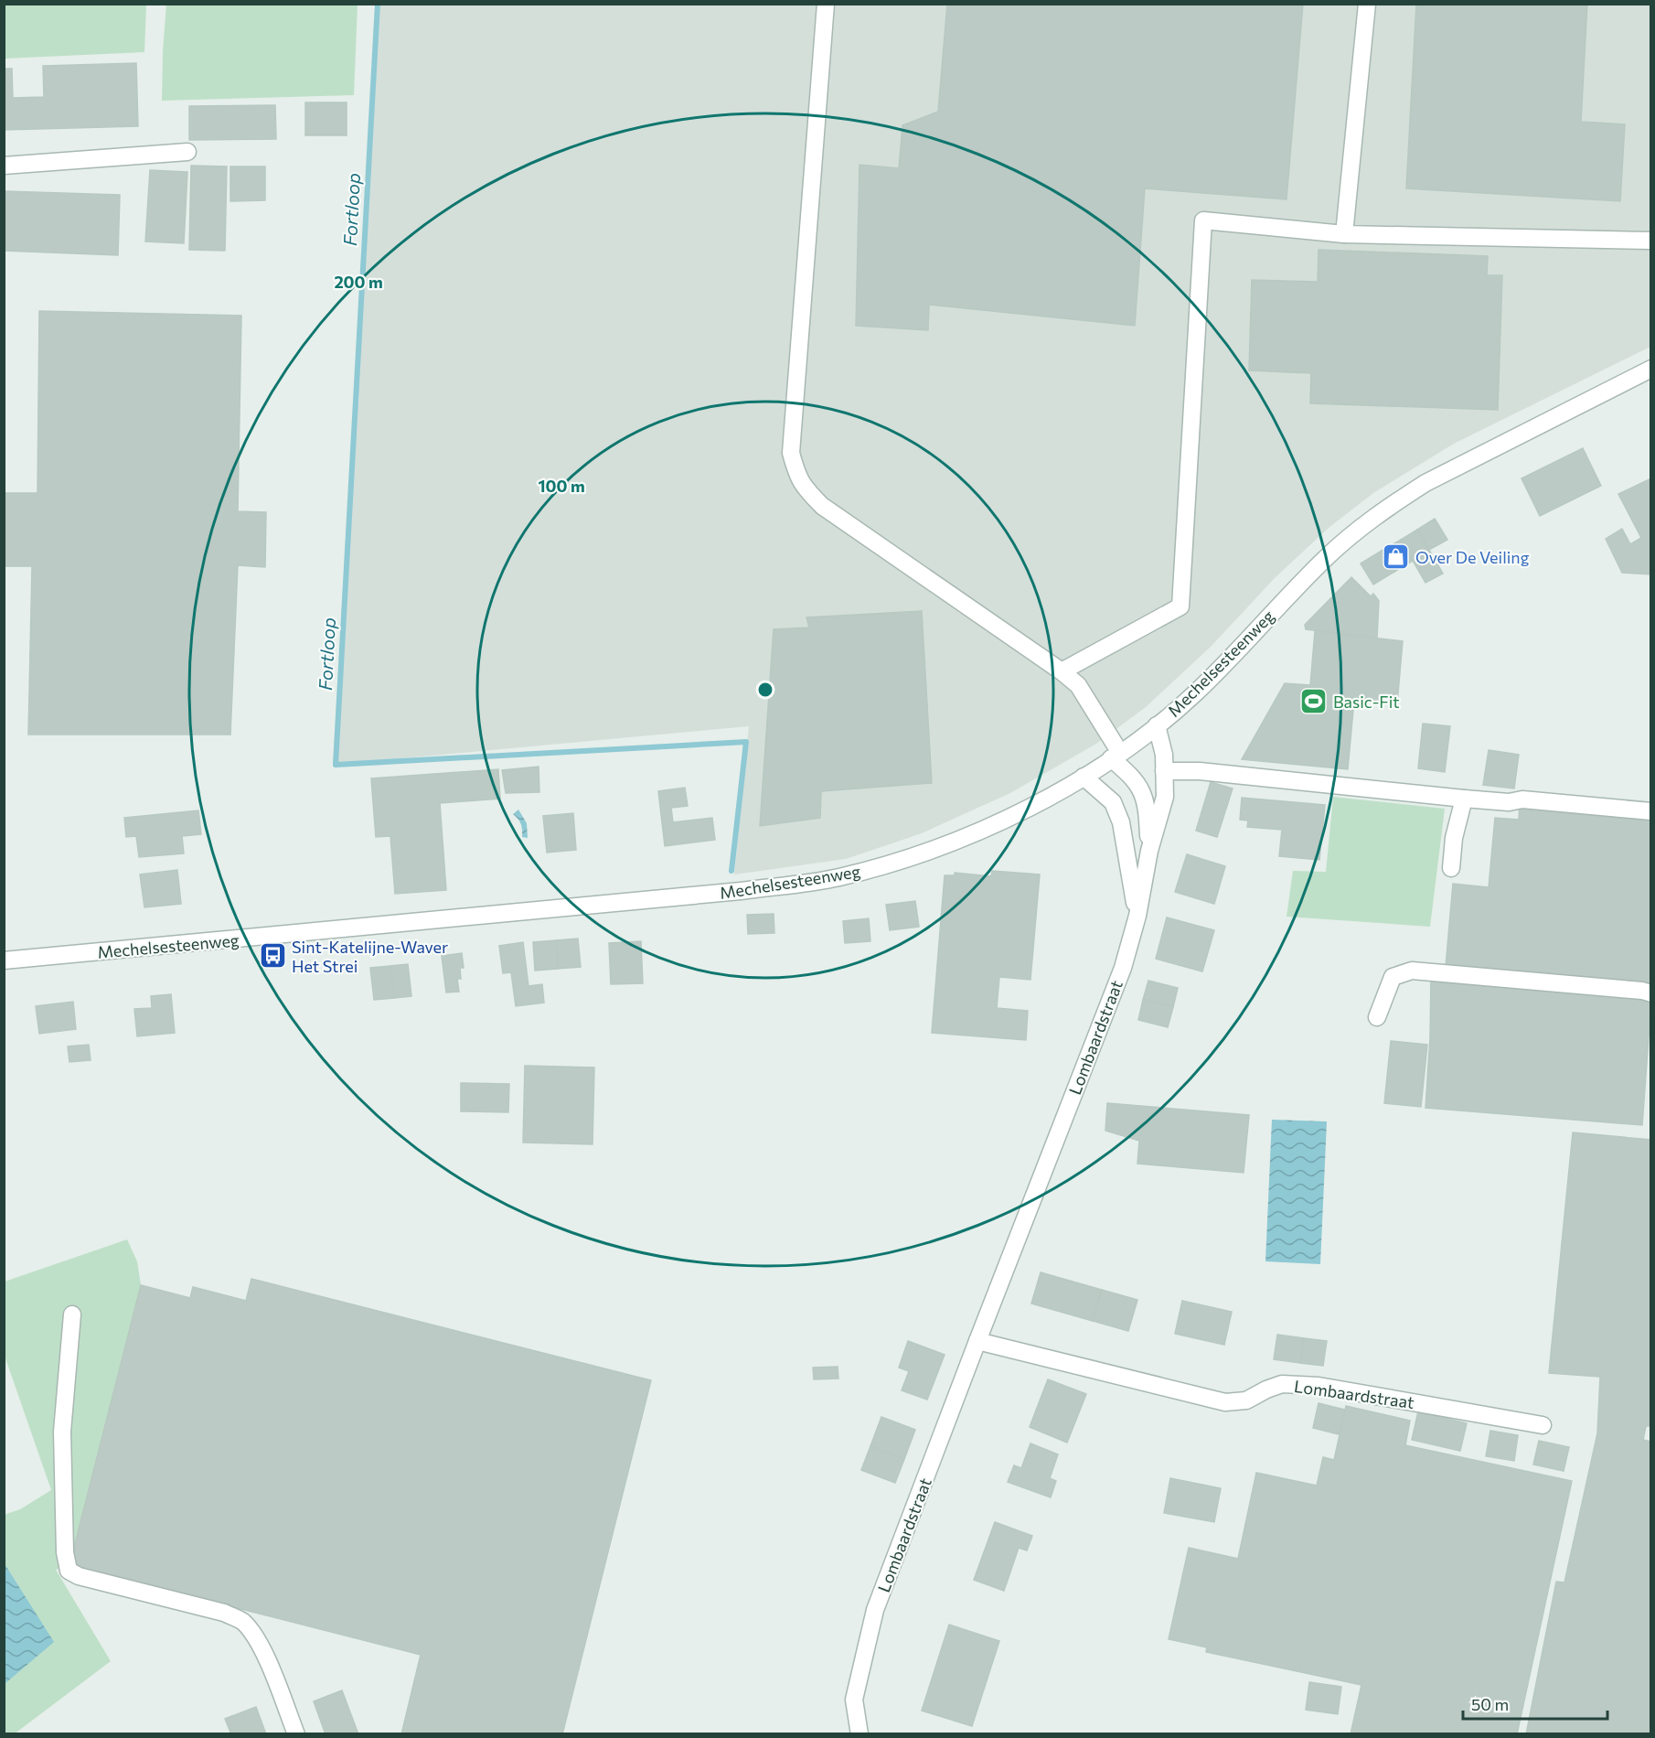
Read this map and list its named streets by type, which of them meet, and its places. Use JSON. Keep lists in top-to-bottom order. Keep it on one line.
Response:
{"streets":{"street":["Mechelsesteenweg","Lombaardstraat"]},"crossings":[["Mechelsesteenweg","Lombaardstraat"]],"water":["Fortloop"],"places":{"shop":["Over De Veiling"],"sports":["Basic-Fit"],"bus stop":["Sint-Katelijne-Waver Het Strei"]},"scale_bar":"50 m","rings":["200 m","100 m"]}
